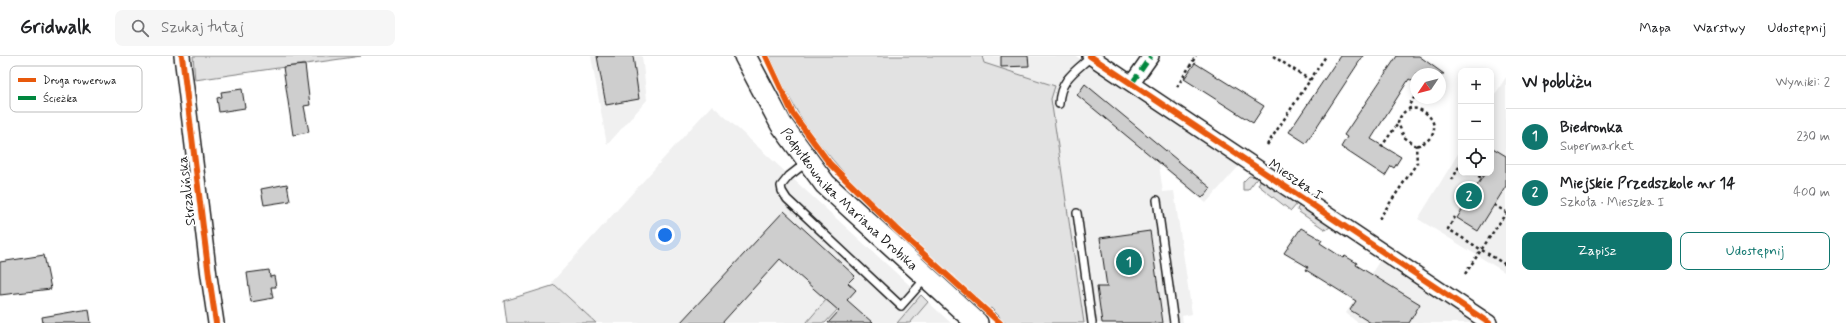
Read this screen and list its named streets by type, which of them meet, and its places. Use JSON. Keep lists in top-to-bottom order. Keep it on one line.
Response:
{"streets":{"main road":["Podpułkownika Mariana Drobika"],"street":["Mieszka I","Strzalińska"]},"legend":["Droga rowerowa","Ścieżka"],"north":"bottom left","page":{"header":"Gridwalk","search":"Szukaj tutaj","nav":["Mapa","Warstwy","Udostępnij"],"heading":["W pobliżu","Wyniki: 2"],"map_buttons":["+","−"],"list":[{"mark":"1","name":"Biedronka","note":"Supermarket","value":"230 m"},{"mark":"2","name":"Miejskie Przedszkole nr 14","note":"Szkoła · Mieszka I","value":"400 m"}],"pins":["2","1"],"buttons":["Zapisz","Udostępnij"]}}
